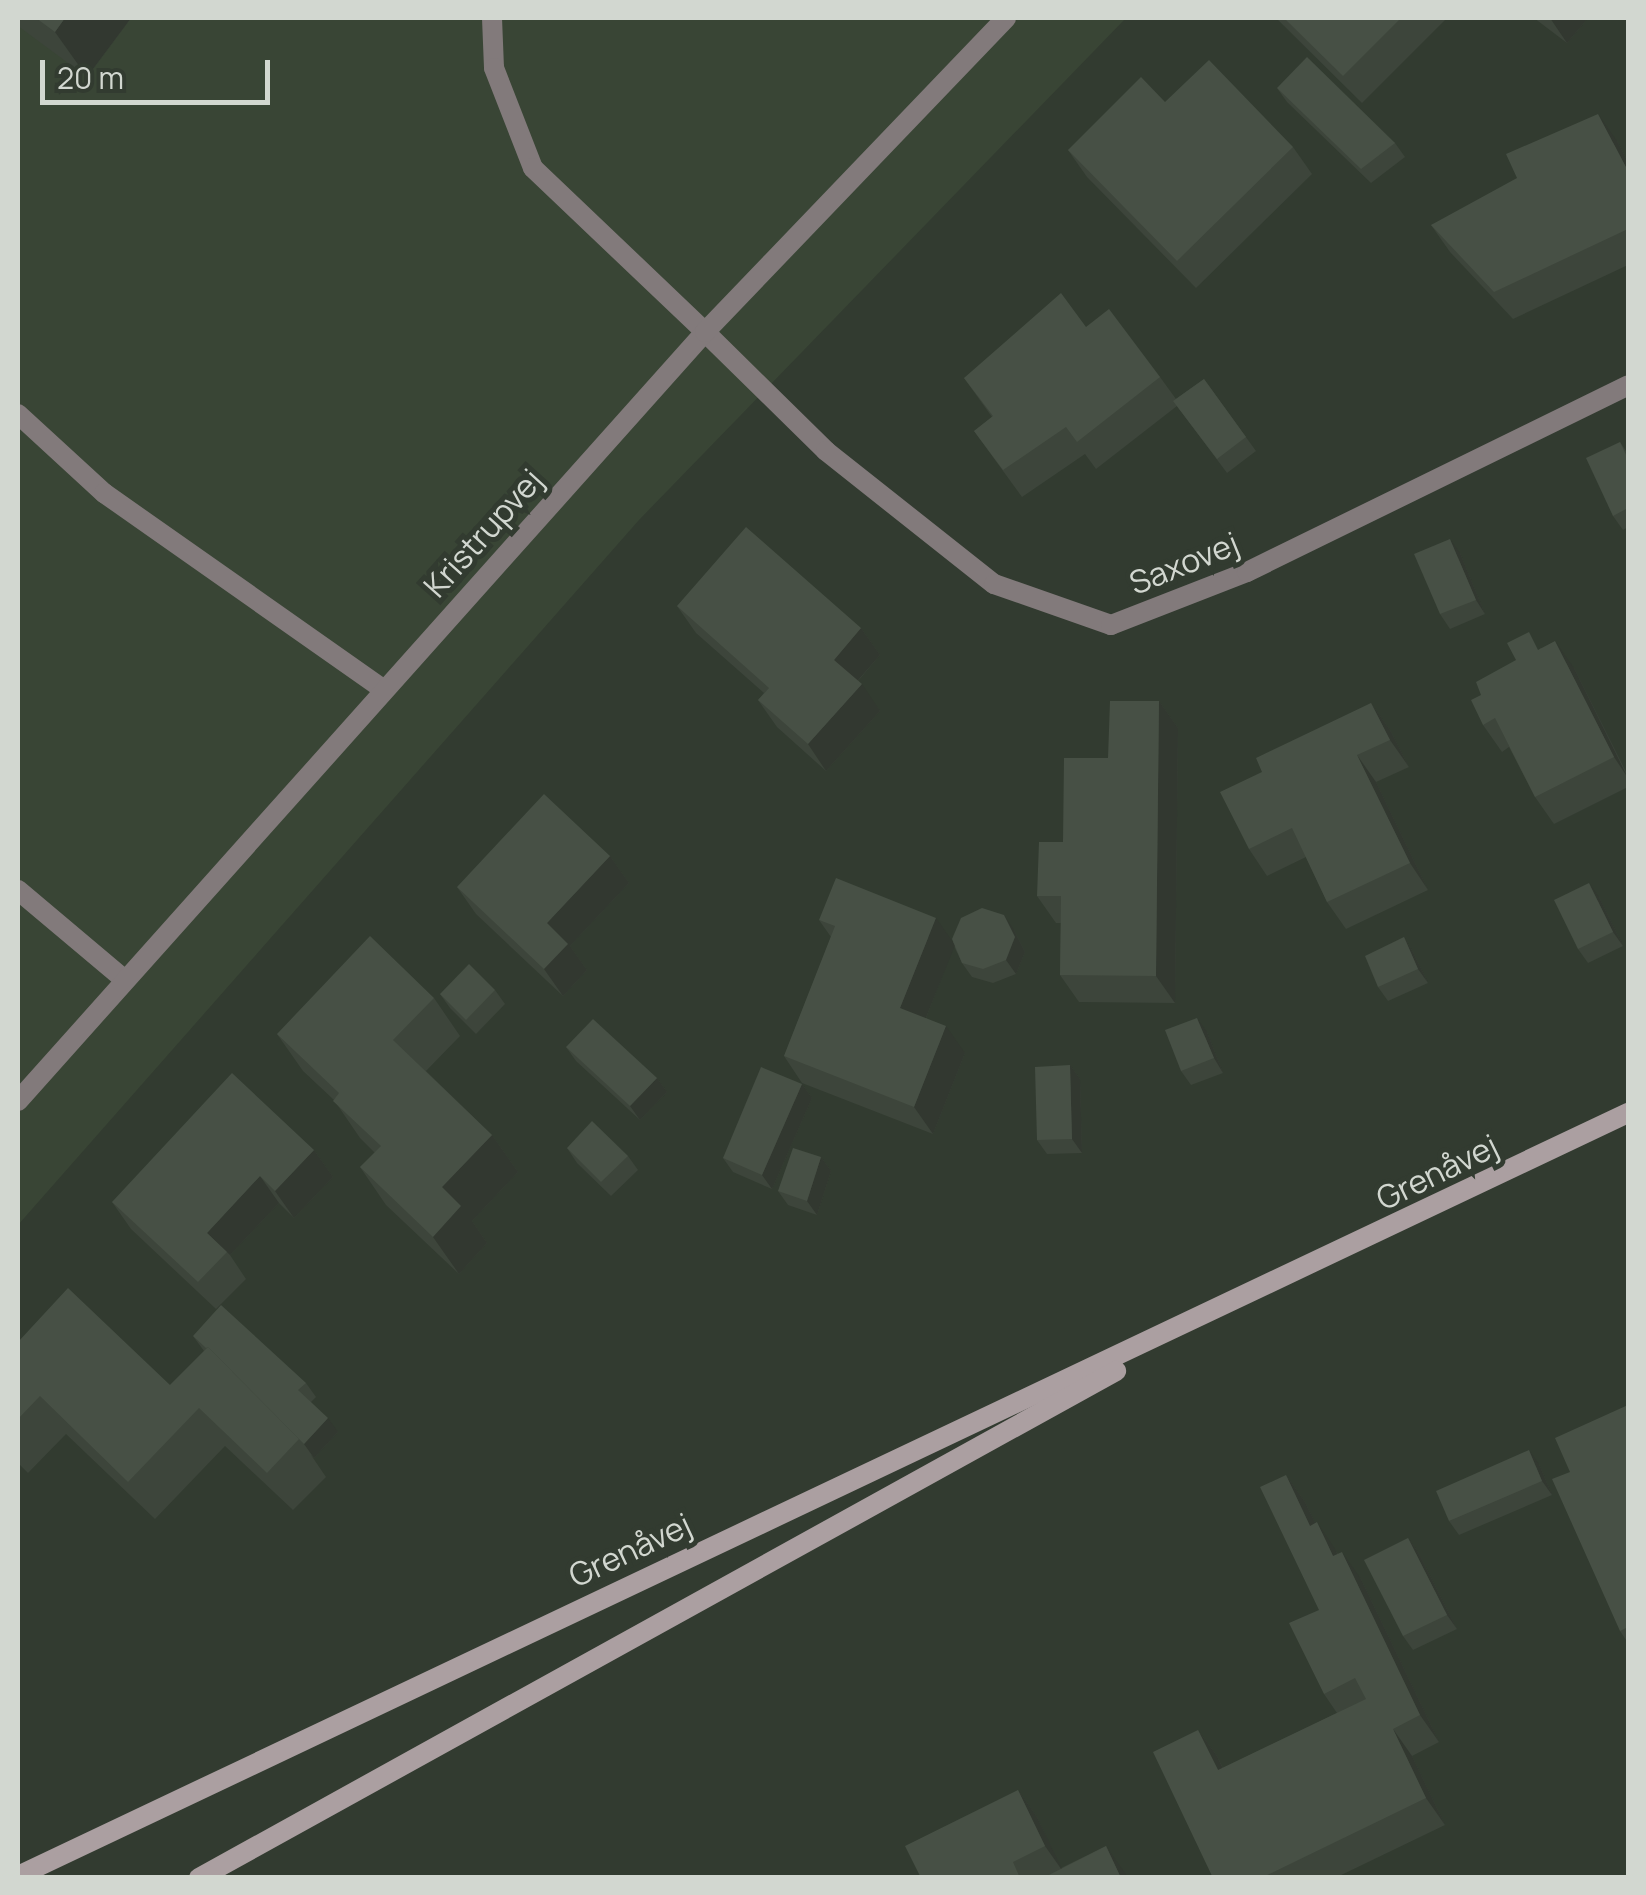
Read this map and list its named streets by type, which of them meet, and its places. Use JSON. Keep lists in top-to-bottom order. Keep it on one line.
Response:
{"streets":{"street":["Kristrupvej","Saxovej","Grenåvej"]},"crossings":[["Kristrupvej","Saxovej"]],"scale_bar":"20 m"}
